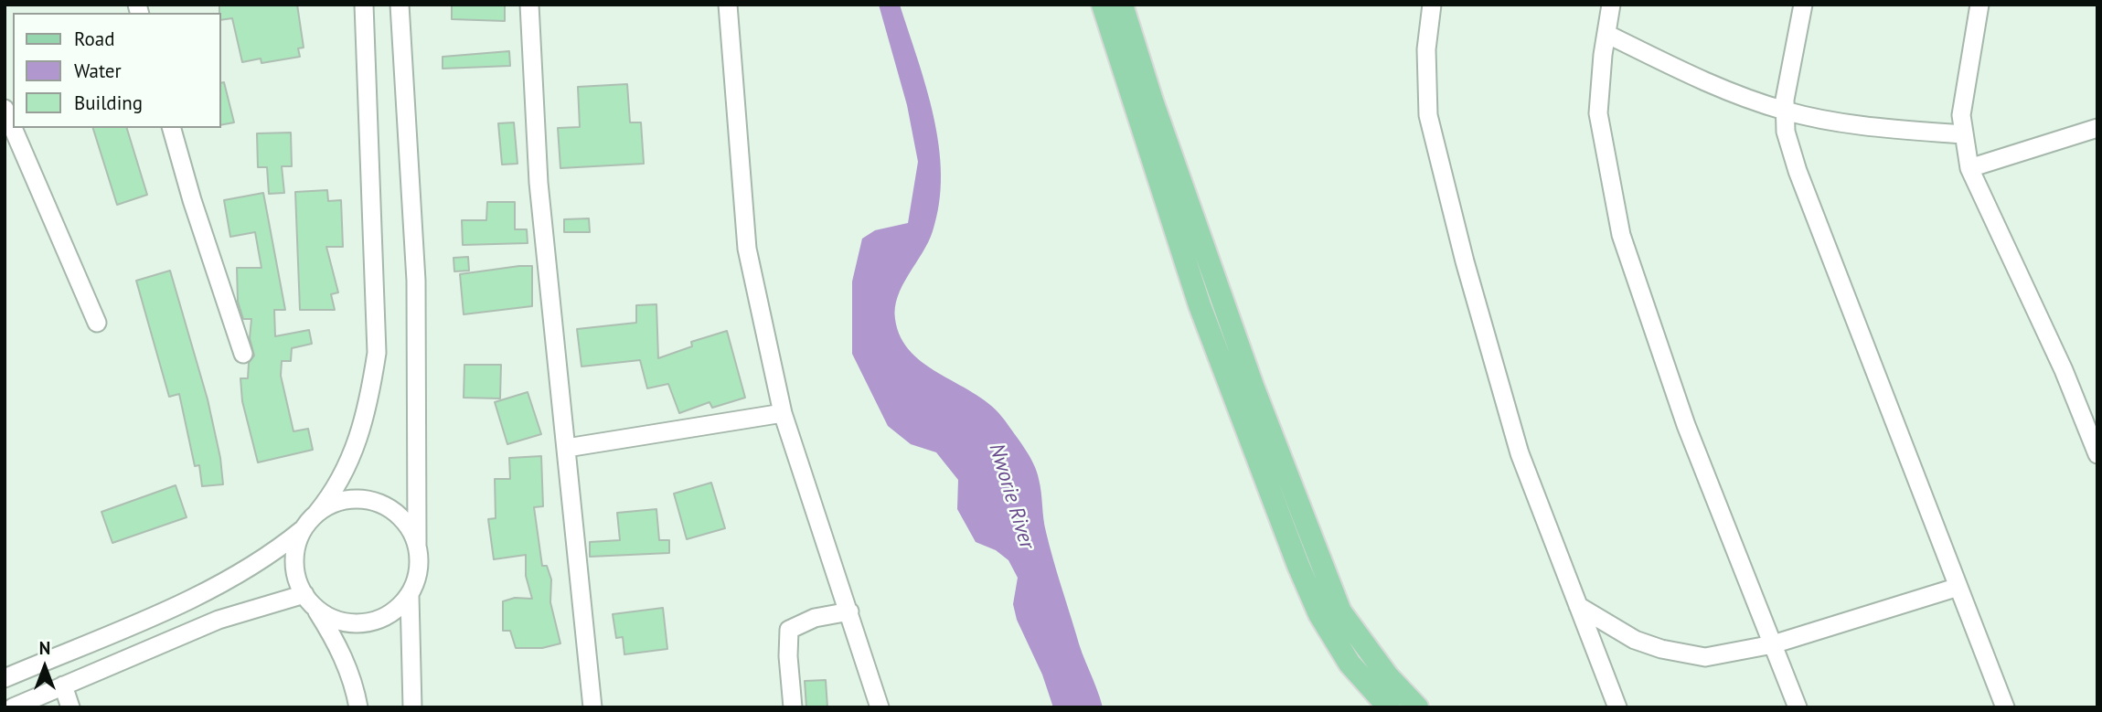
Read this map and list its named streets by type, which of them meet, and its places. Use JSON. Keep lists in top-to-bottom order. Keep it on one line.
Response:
{"water":["Nworie River"],"legend":["Road","Water","Building"],"north":"top"}
